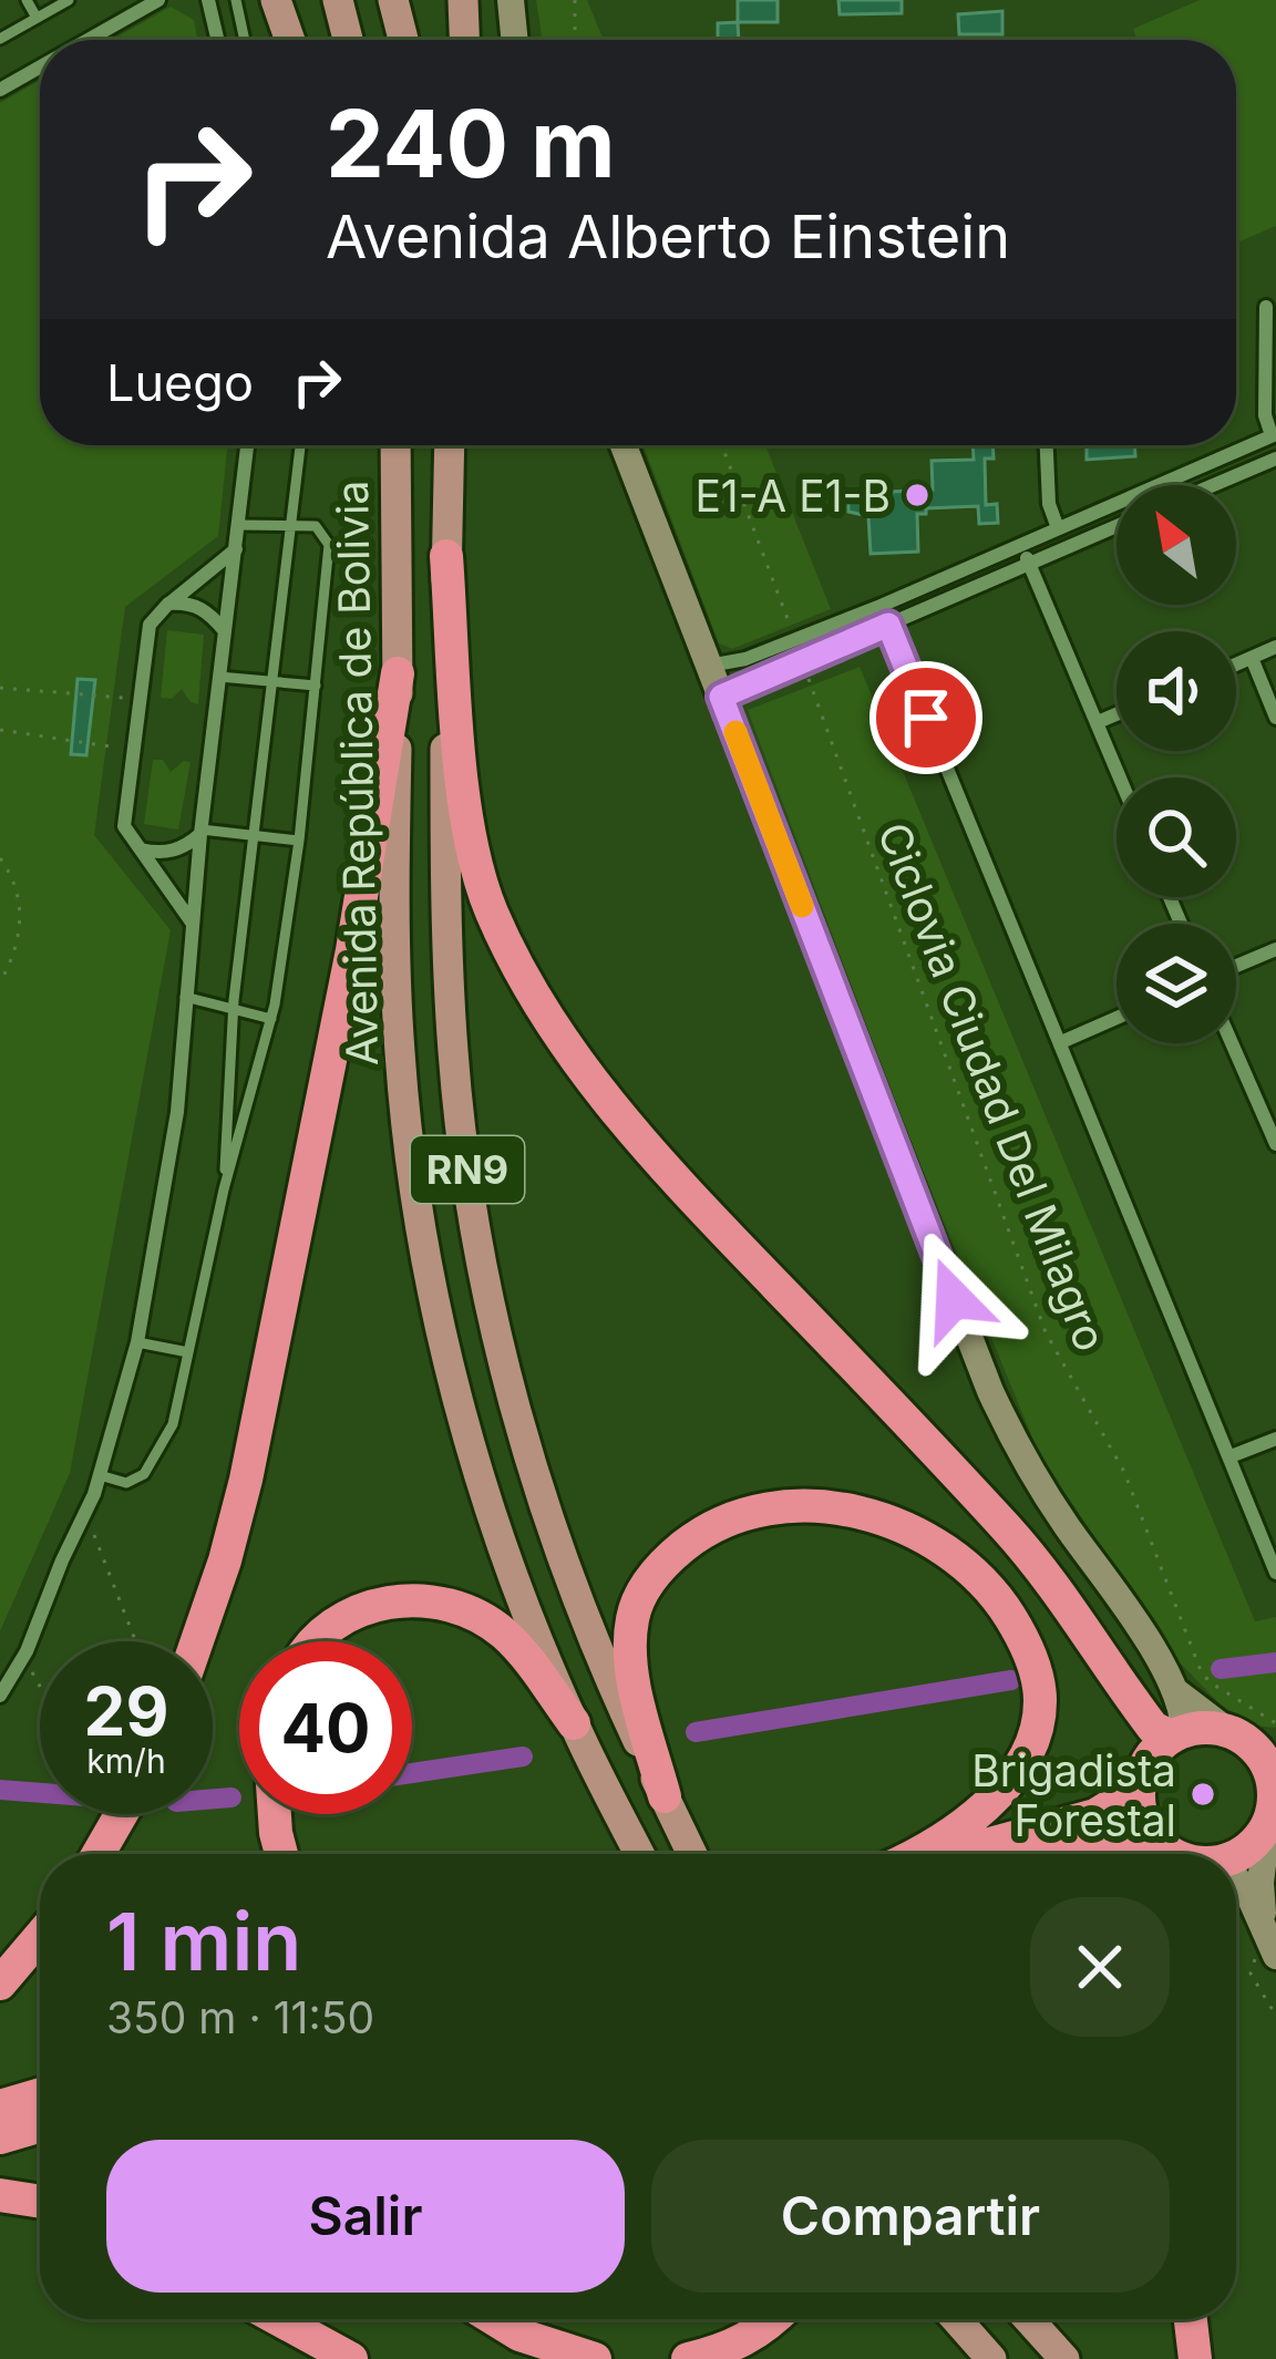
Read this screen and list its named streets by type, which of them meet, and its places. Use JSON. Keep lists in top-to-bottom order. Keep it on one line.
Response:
{"streets":{"main road":["Avenida República de Bolivia","RN9"],"path":["Ciclovia Ciudad Del Milagro"]},"places":["E1-A E1-B","Brigadista Forestal"],"north":"top left","page":{"turn":["240 m","Avenida Alberto Einstein"],"then":"Luego","speed":"29 km/h","limit":"40","heading":["1 min","350 m · 11:50"],"buttons":["Salir","Compartir"]}}
